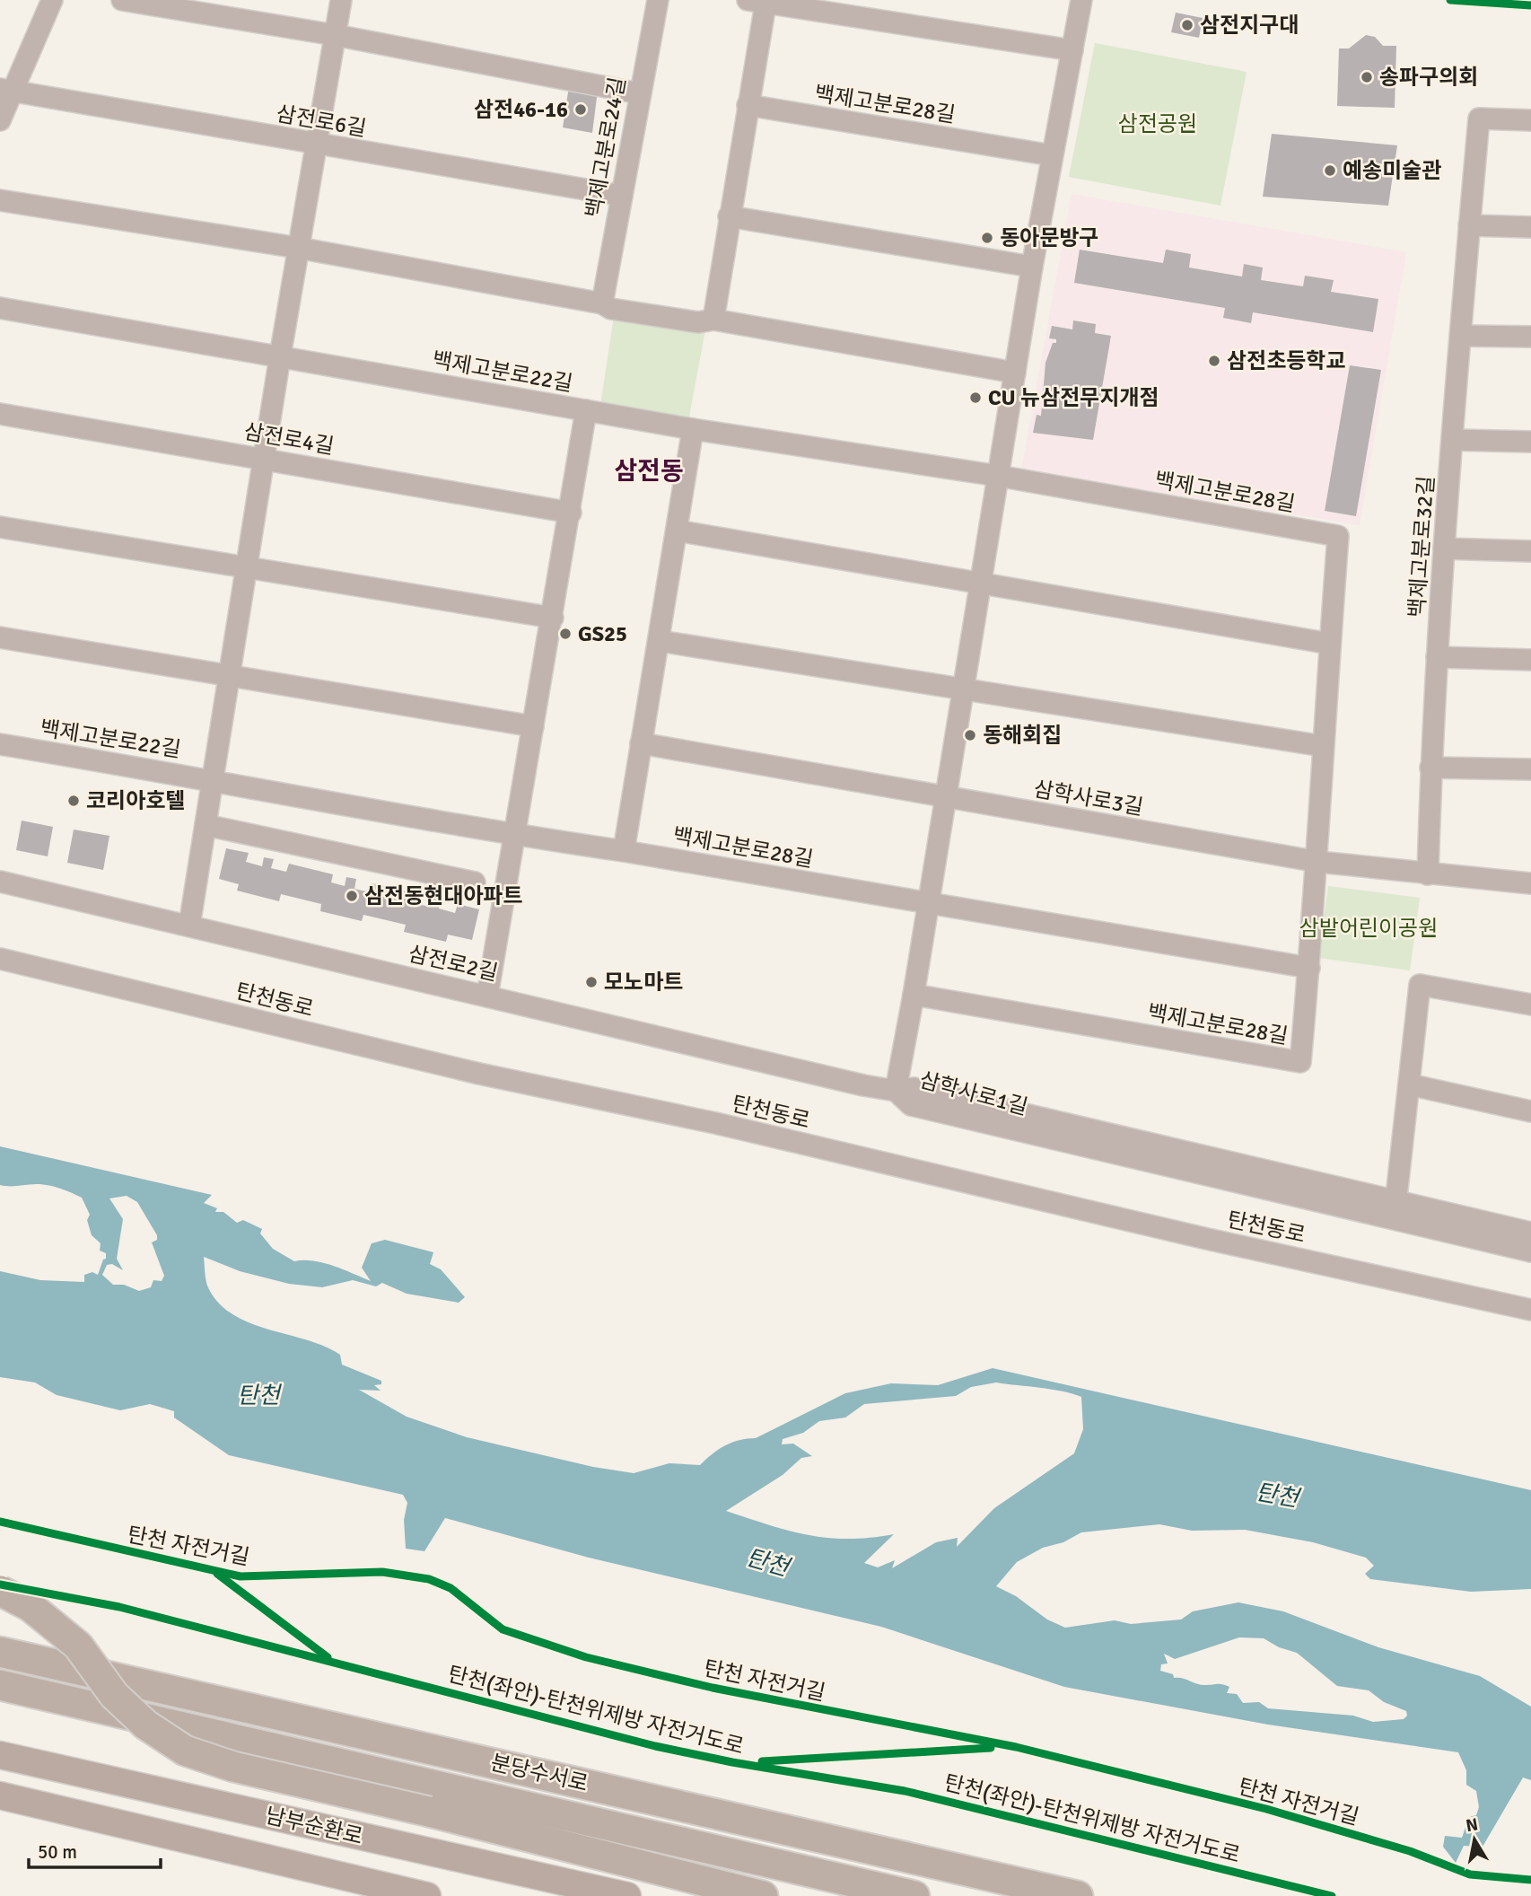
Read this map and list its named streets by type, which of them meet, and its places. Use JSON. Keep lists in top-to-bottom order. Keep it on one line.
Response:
{"streets":{"highway":["분당수서로"],"main road":["남부순환로"],"street":["백제고분로28길","삼전로6길","백제고분로24길","백제고분로22길","삼전로4길","백제고분로32길","삼학사로3길","삼전로2길","탄천동로","삼학사로1길"],"cycle path":["탄천 자전거길","탄천(좌안)-탄천위제방 자전거도로"]},"crossings":[["백제고분로28길","백제고분로22길"],["백제고분로28길","삼학사로3길"],["삼전로6길","백제고분로24길"],["백제고분로22길","삼전로4길"],["백제고분로22길","삼전로2길"],["백제고분로32길","삼학사로3길"],["삼전로2길","삼학사로1길"]],"districts":["삼전동"],"water":["탄천"],"parks":["삼전공원","삼밭어린이공원"],"places":["삼전지구대","송파구의회","삼전46-16","예송미술관","동아문방구","삼전초등학교","CU 뉴삼전무지개점","GS25","동해회집","코리아호텔","삼전동현대아파트","모노마트"],"scale_bar":"50 m","north":"top"}
